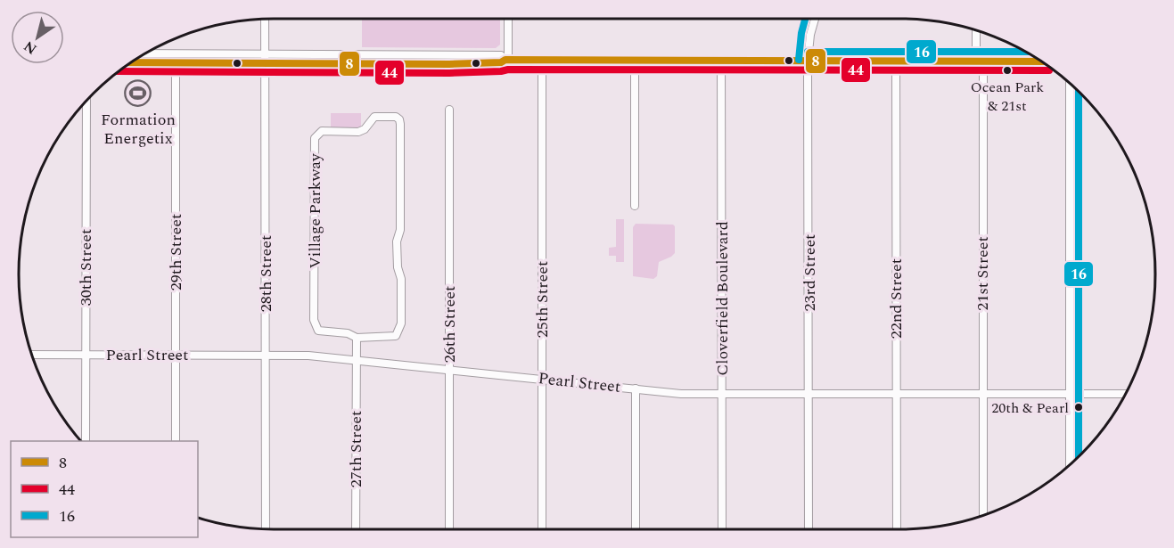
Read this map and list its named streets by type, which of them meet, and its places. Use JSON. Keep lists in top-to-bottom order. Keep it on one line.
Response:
{"streets":{"street":["Village Parkway","29th Street","30th Street","23rd Street","28th Street","21st Street","Cloverfield Boulevard","22nd Street","25th Street","26th Street","Pearl Street","27th Street"]},"crossings":[["Village Parkway","27th Street"],["29th Street","Pearl Street"],["30th Street","Pearl Street"],["23rd Street","Pearl Street"],["28th Street","Pearl Street"],["21st Street","Pearl Street"],["Cloverfield Boulevard","Pearl Street"],["22nd Street","Pearl Street"],["25th Street","Pearl Street"],["26th Street","Pearl Street"],["Pearl Street","27th Street"]],"places":{"other":["Ocean Park & 21st","20th & Pearl"],"sports":["Formation Energetix"]},"lines":["transit line 16","transit line 8","transit line 44"],"legend":["8","44","16"],"north":"bottom left"}
